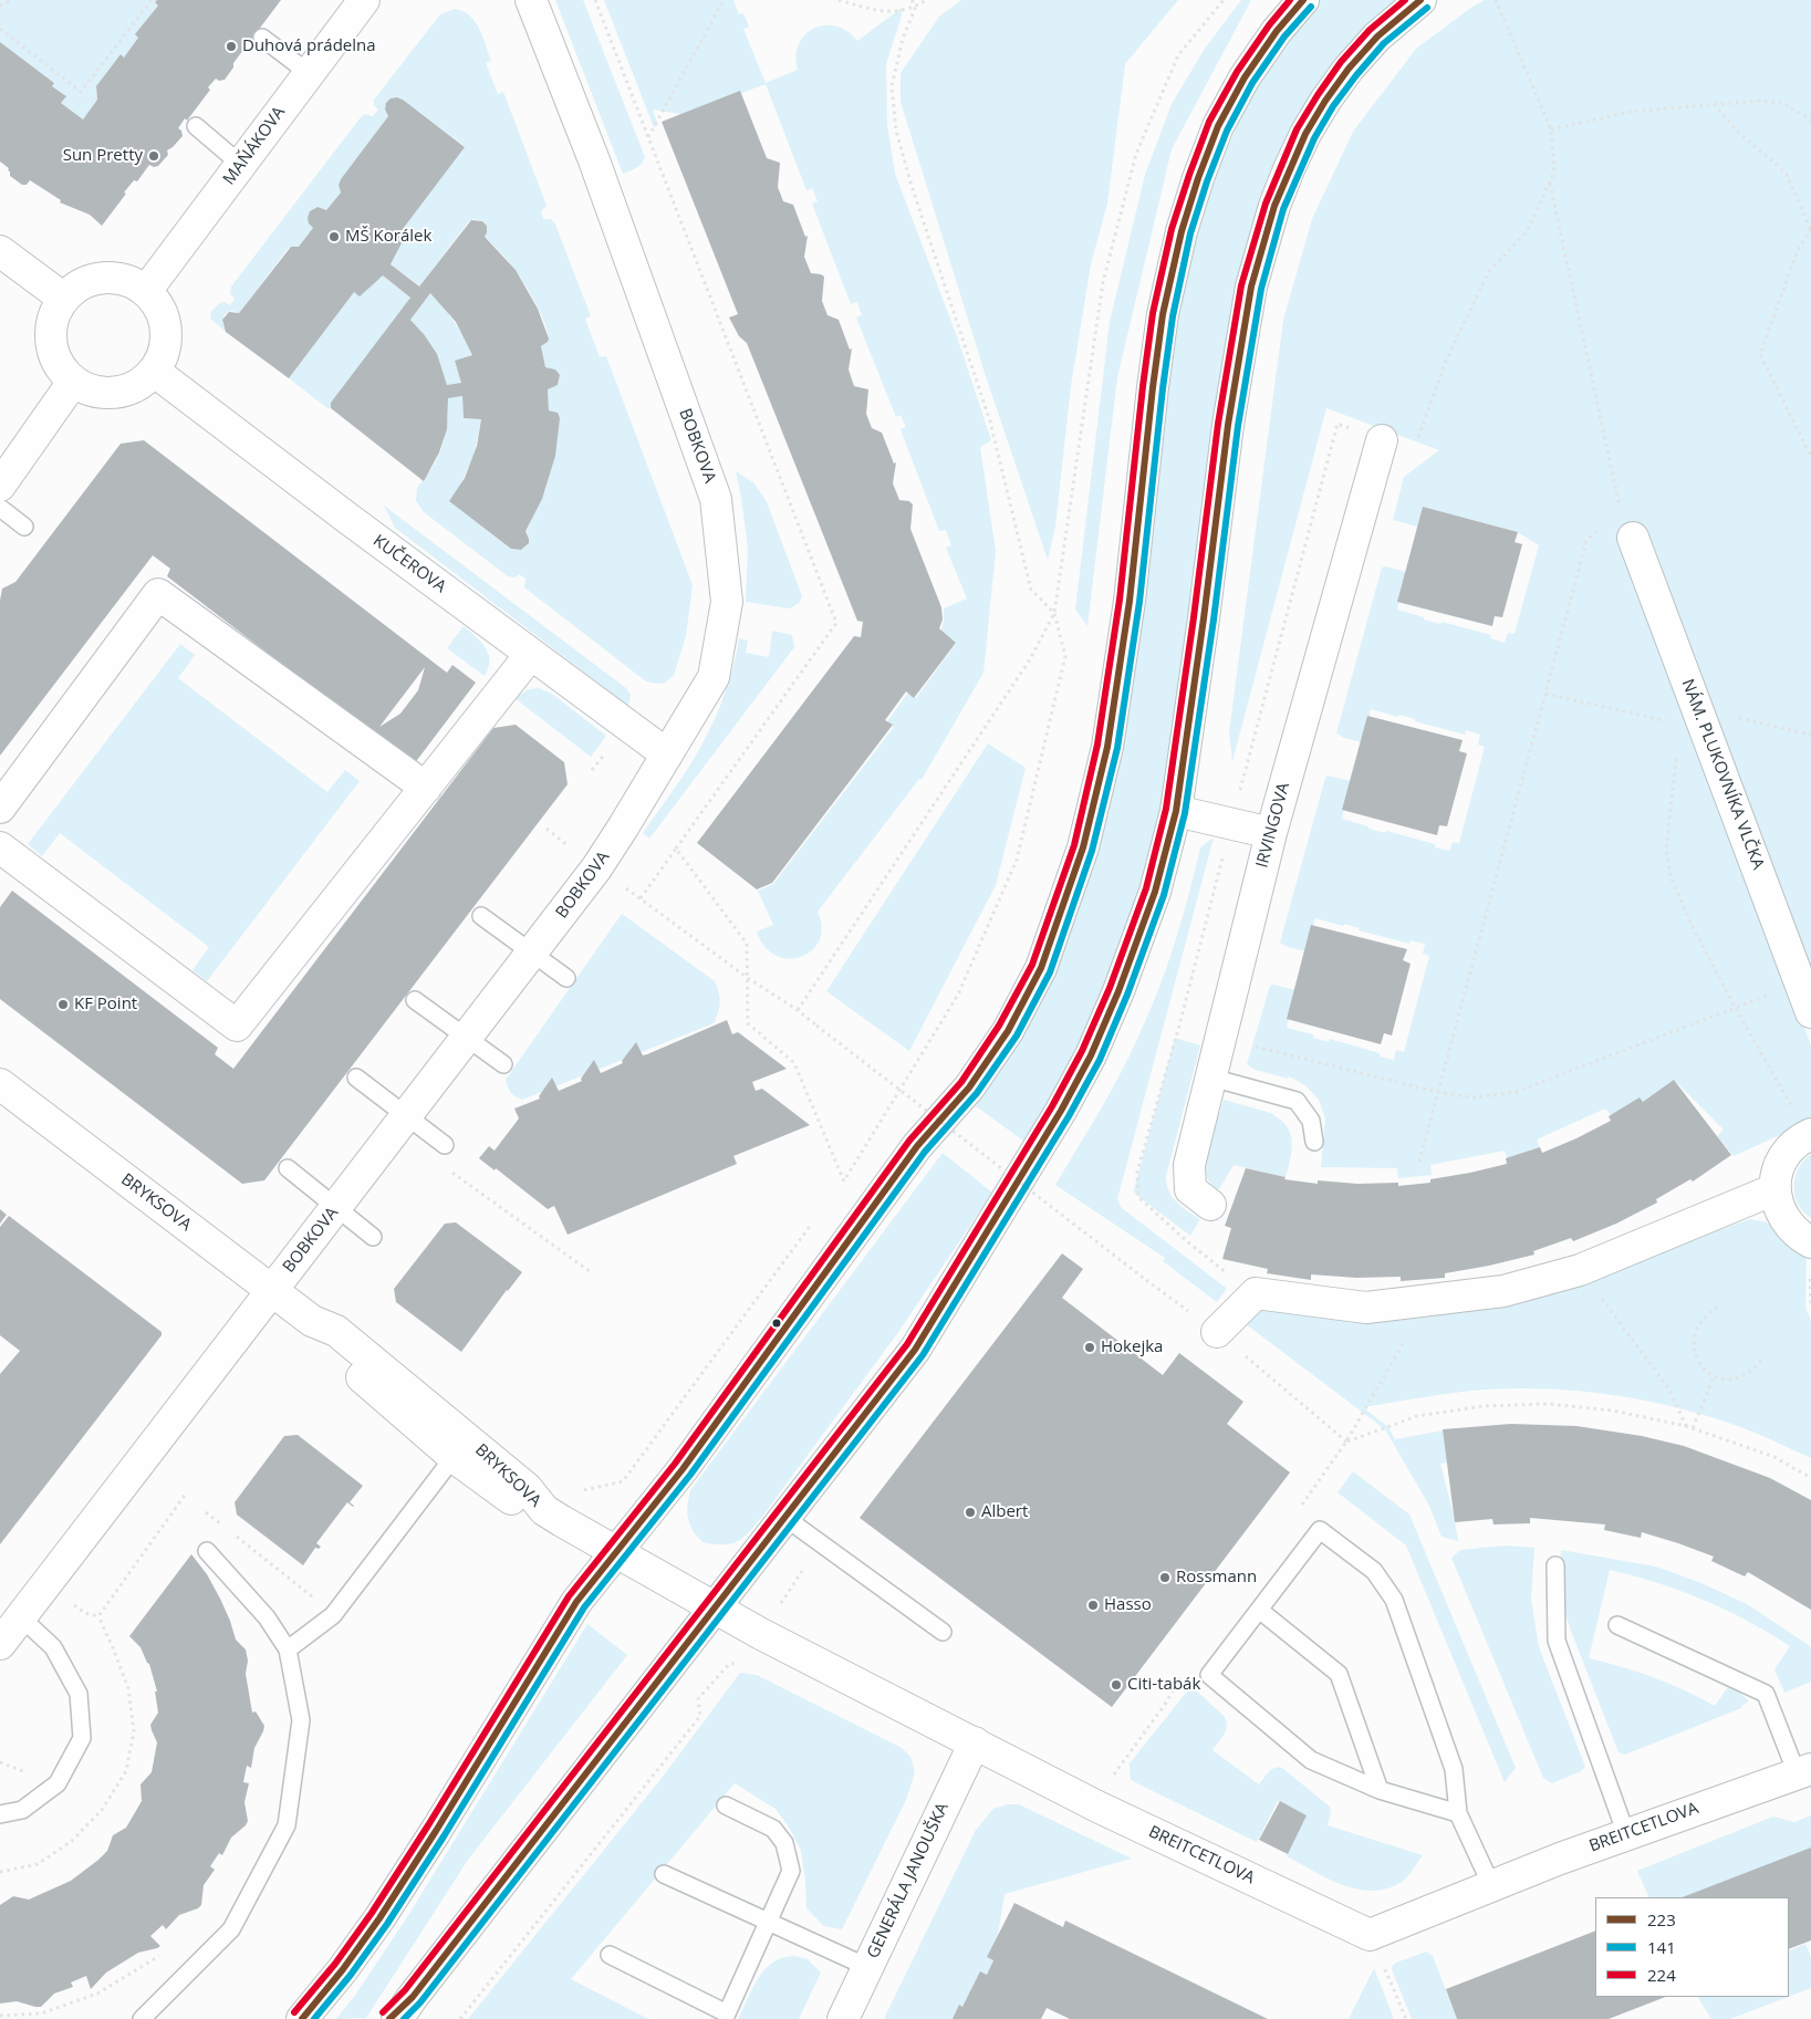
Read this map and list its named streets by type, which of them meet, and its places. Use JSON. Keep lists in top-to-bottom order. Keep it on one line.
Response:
{"streets":{"street":["MAŇÁKOVA","BOBKOVA","KUČEROVA","NÁM. PLUKOVNÍKA VLČKA","IRVINGOVA","BRYKSOVA","BREITCETLOVA","GENERÁLA JANOUŠKA"]},"crossings":[["MAŇÁKOVA","KUČEROVA"],["BOBKOVA","KUČEROVA"],["BOBKOVA","BRYKSOVA"],["BRYKSOVA","BREITCETLOVA"],["BREITCETLOVA","GENERÁLA JANOUŠKA"]],"places":["Duhová prádelna","Sun Pretty","MŠ Korálek","KF Point","Hokejka","Albert","Rossmann","Hasso","Citi-tabák"],"lines":["transit line 223","transit line 224","transit line 141"],"legend":["223","141","224"]}
